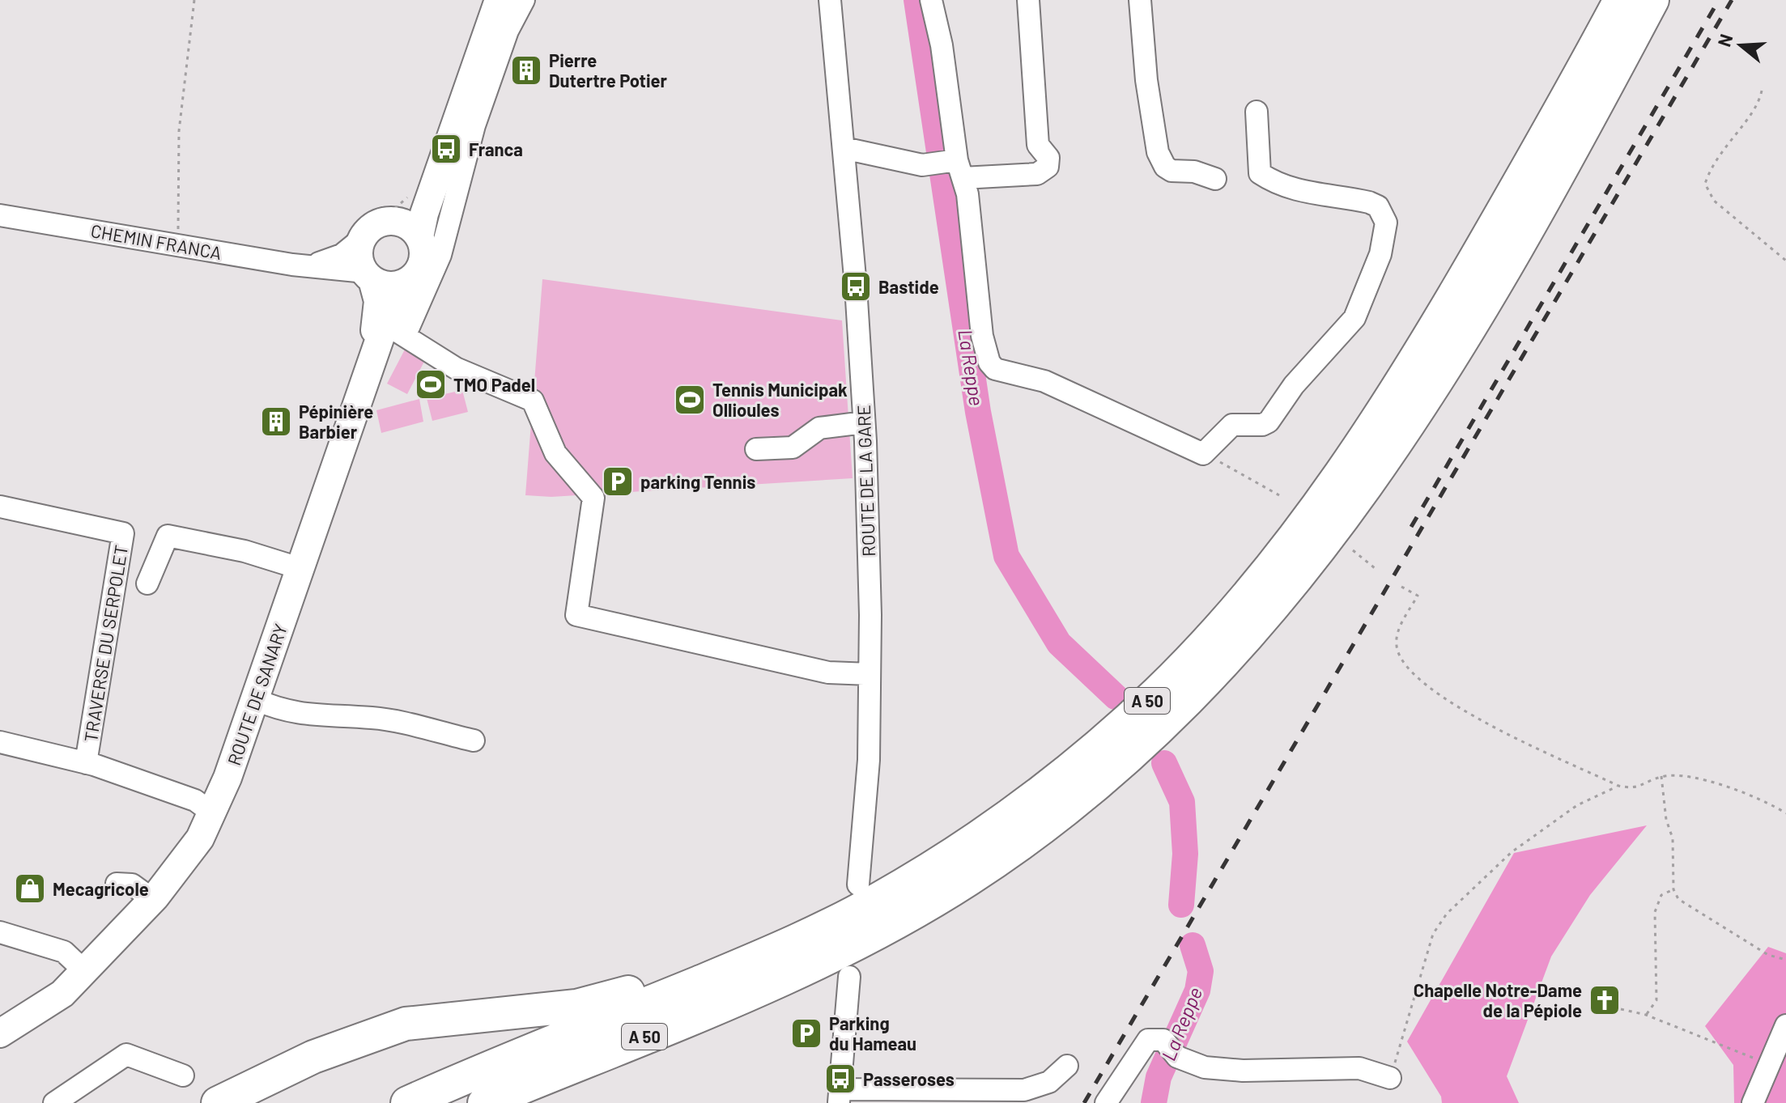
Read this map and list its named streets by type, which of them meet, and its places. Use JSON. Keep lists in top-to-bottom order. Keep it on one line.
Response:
{"streets":{"highway":["A 50"],"main road":["ROUTE DE SANARY"],"street":["CHEMIN FRANCA","ROUTE DE LA GARE","TRAVERSE DU SERPOLET"]},"crossings":[["CHEMIN FRANCA","ROUTE DE SANARY"]],"water":["La Reppe"],"places":{"building":["Pierre Dutertre Potier","Pépinière Barbier"],"bus stop":["Franca","Bastide","Passeroses"],"sports":["TMO Padel","Tennis Municipak Ollioules"],"parking":["parking Tennis","Parking du Hameau"],"shop":["Mecagricole"],"church":["Chapelle Notre-Dame de la Pépiole"]},"north":"left"}
